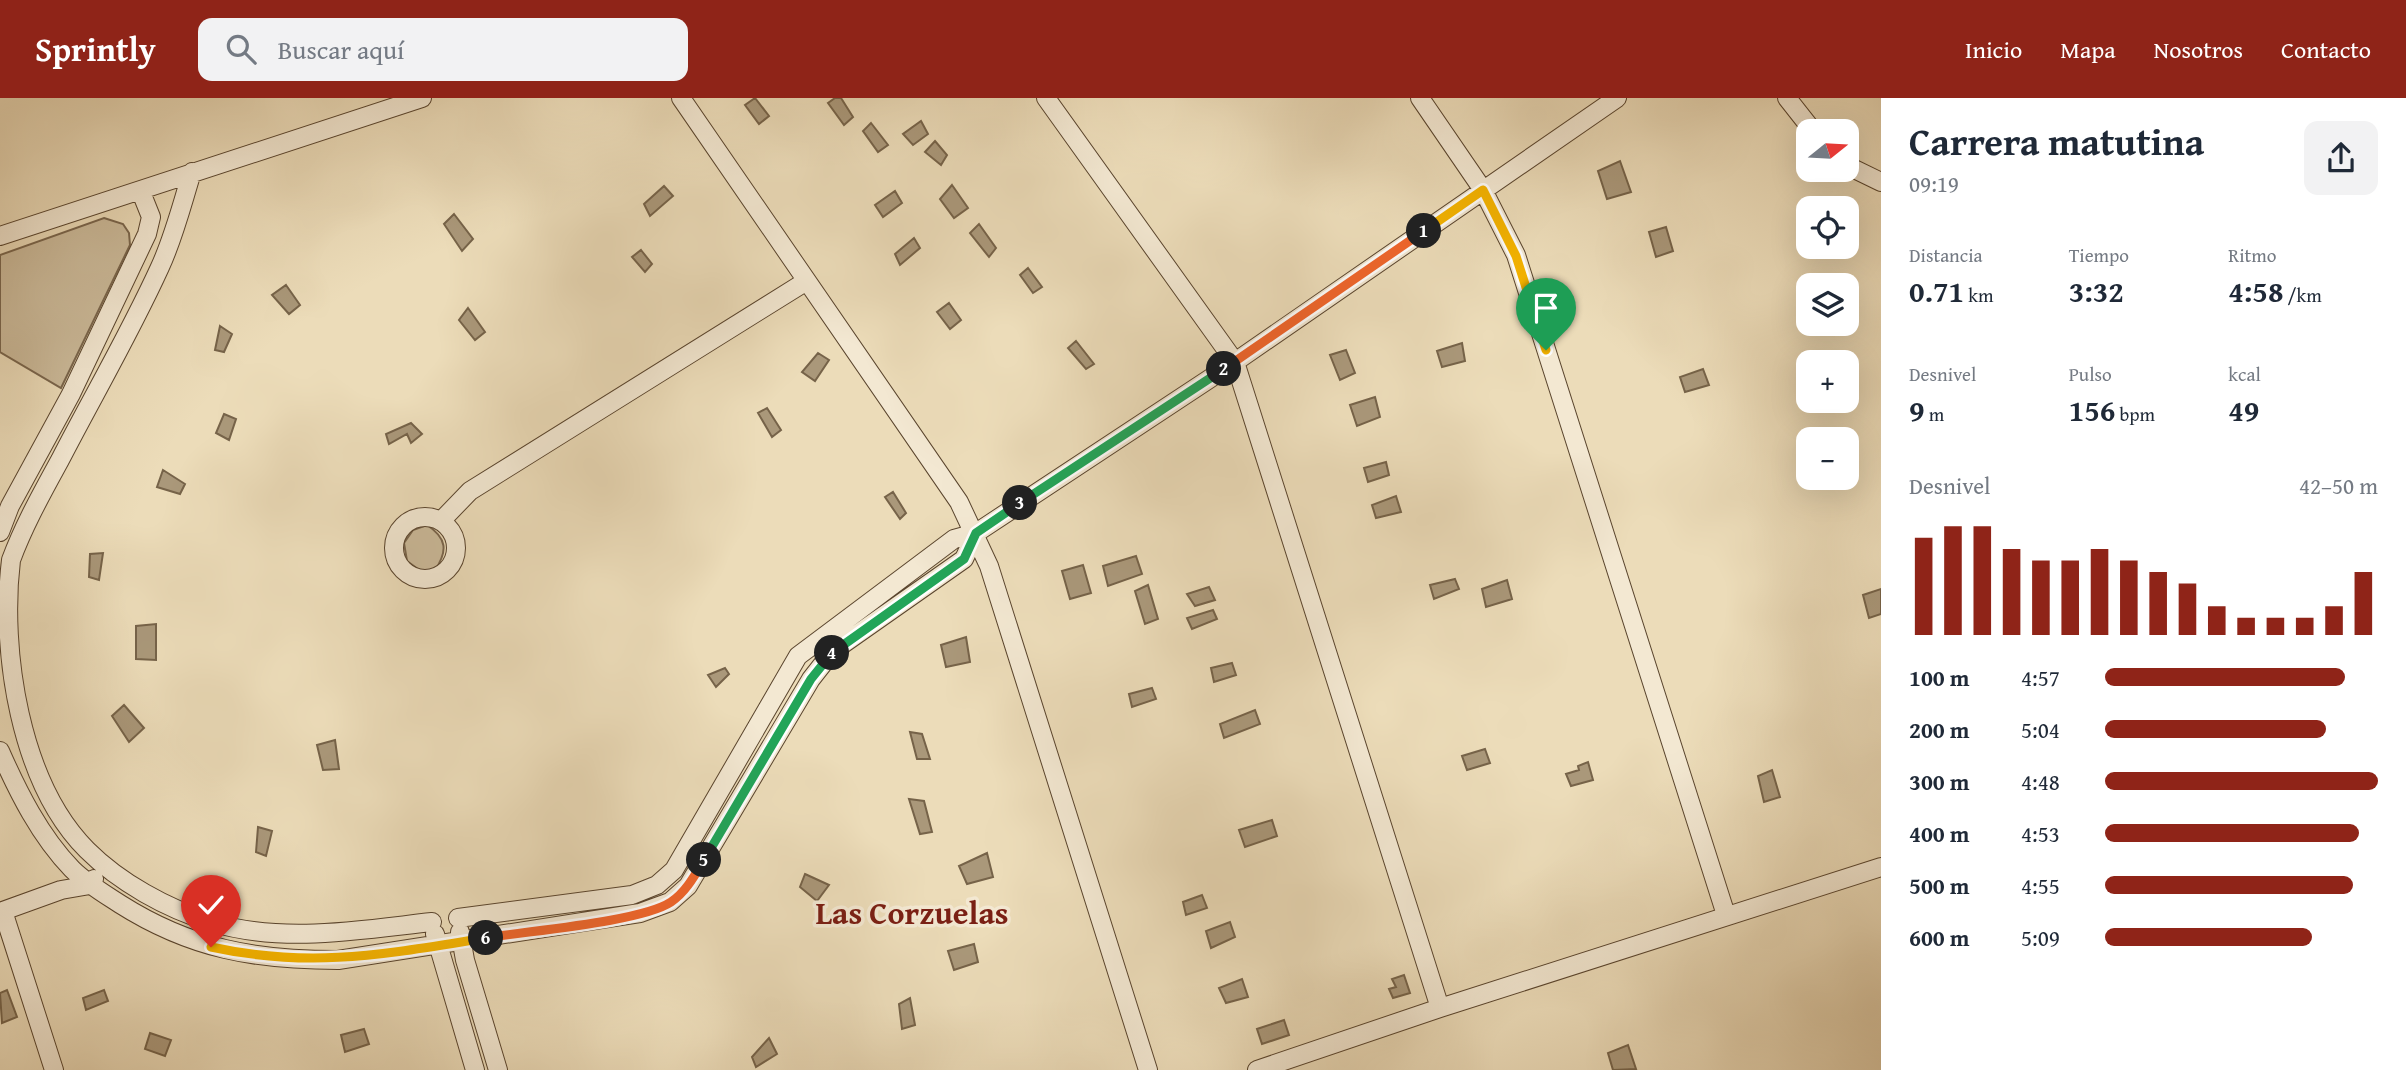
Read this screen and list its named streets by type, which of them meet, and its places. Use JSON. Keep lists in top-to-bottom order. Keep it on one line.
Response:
{"districts":["Las Corzuelas"],"north":"right","page":{"header":"Sprintly","search":"Buscar aquí","nav":["Inicio","Mapa","Nosotros","Contacto"],"heading":["Carrera matutina","09:19"],"map_buttons":["+","−"],"pins":["1","2","3","4","5","6"],"stats":[["Distancia","0.71 km"],["Tiempo","3:32"],["Ritmo","4:58 /km"],["Desnivel","9 m"],["Pulso","156 bpm"],["kcal","49"]],"chart":["Desnivel","42–50 m"],"list":[{"name":"100 m","note":"4:57"},{"name":"200 m","note":"5:04"},{"name":"300 m","note":"4:48"},{"name":"400 m","note":"4:53"},{"name":"500 m","note":"4:55"},{"name":"600 m","note":"5:09"}]}}
